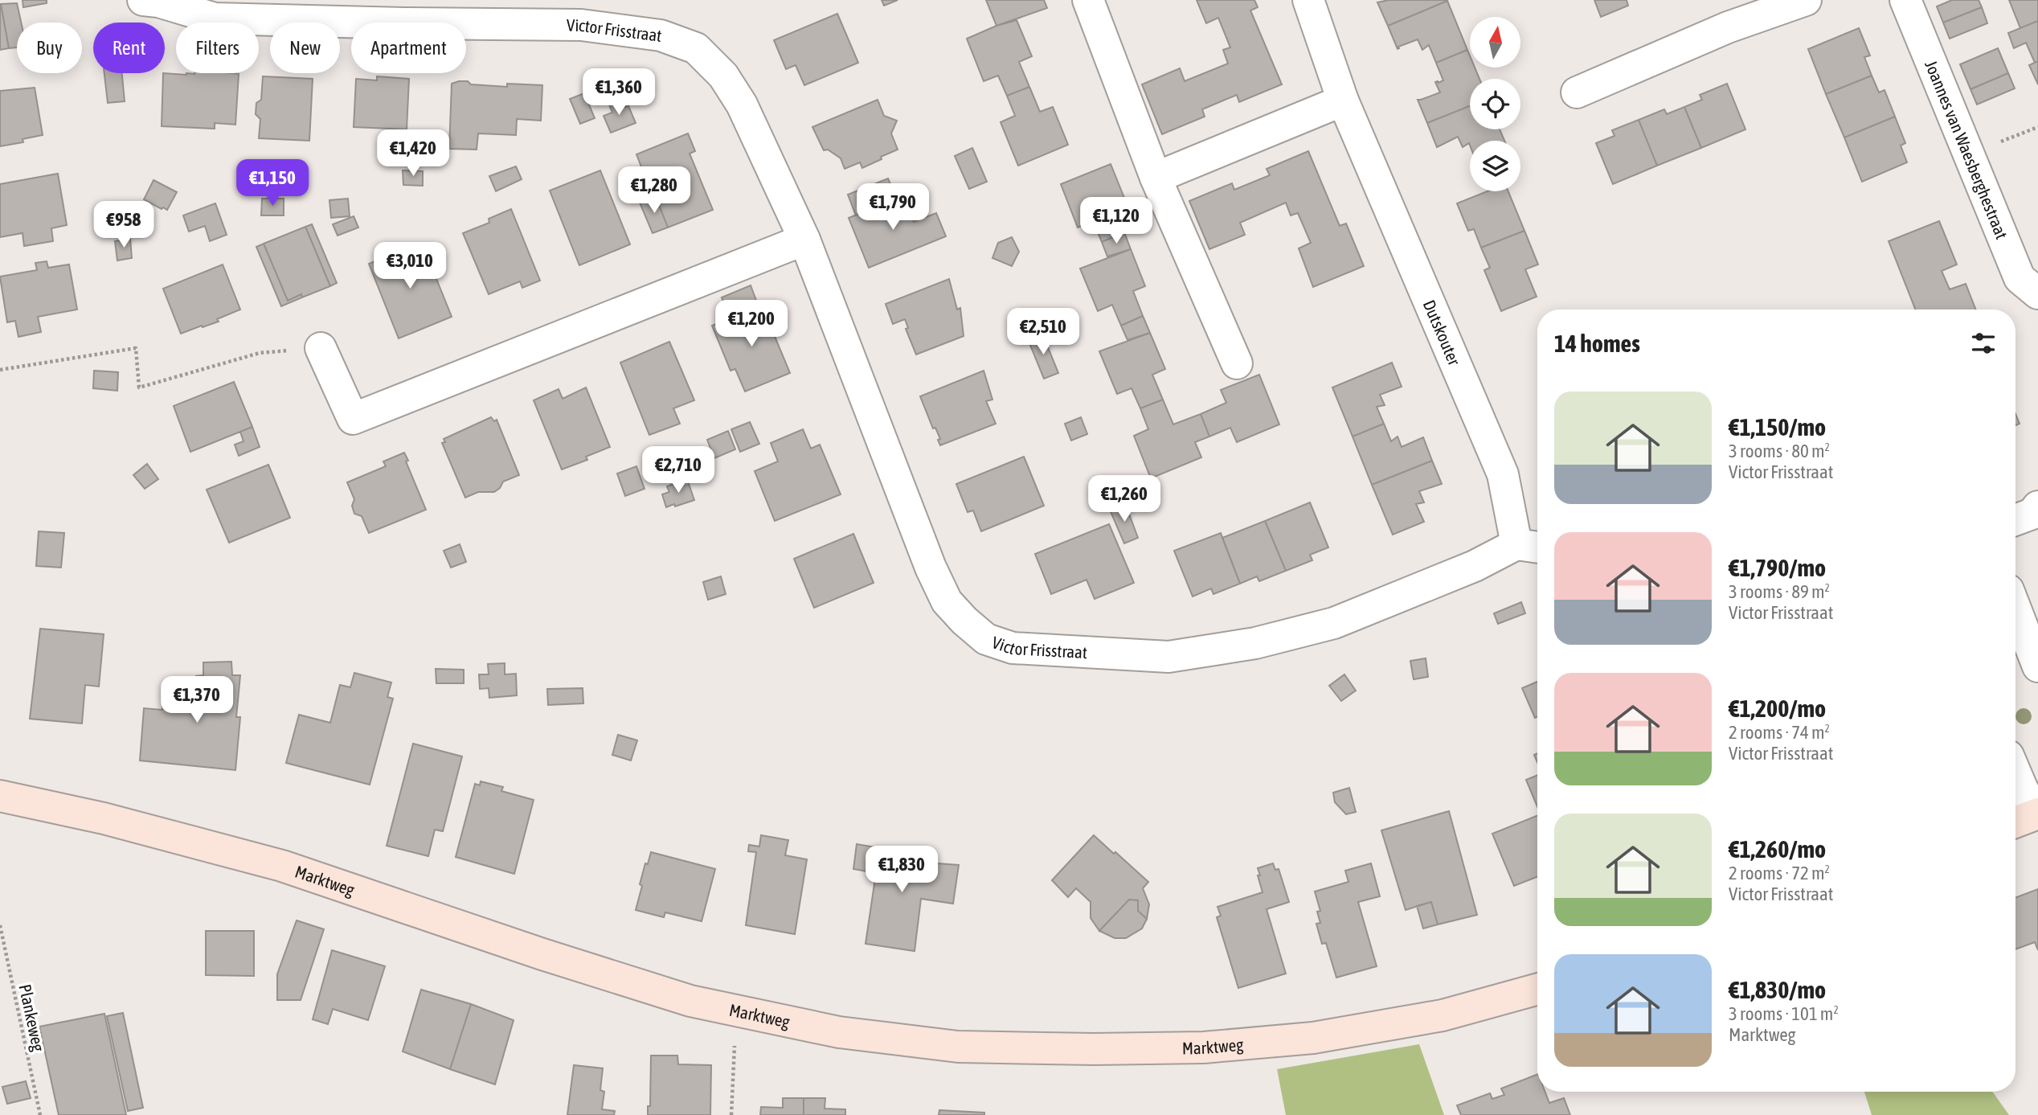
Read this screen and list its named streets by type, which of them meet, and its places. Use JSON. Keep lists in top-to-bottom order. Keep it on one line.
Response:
{"streets":{"street":["Victor Frisstraat","Joannes van Waesberghestraat","Dutskouter","Marktweg"],"path":["Plankeweg"]},"crossings":[["Victor Frisstraat","Dutskouter"]],"north":"top","page":{"chip":["Buy","Rent","Filters","New","Apartment"],"price":["€1,360","€1,420","€1,150","€1,280","€1,790","€1,120","€958","€3,010","€1,200","€2,510","€2,710","€1,260","€1,370","€1,830"],"heading":"14 homes","list":[{"name":"€1,150/mo","note":"3 rooms · 80 m² · Victor Frisstraat"},{"name":"€1,790/mo","note":"3 rooms · 89 m² · Victor Frisstraat"},{"name":"€1,200/mo","note":"2 rooms · 74 m² · Victor Frisstraat"},{"name":"€1,260/mo","note":"2 rooms · 72 m² · Victor Frisstraat"},{"name":"€1,830/mo","note":"3 rooms · 101 m² · Marktweg"}]}}
